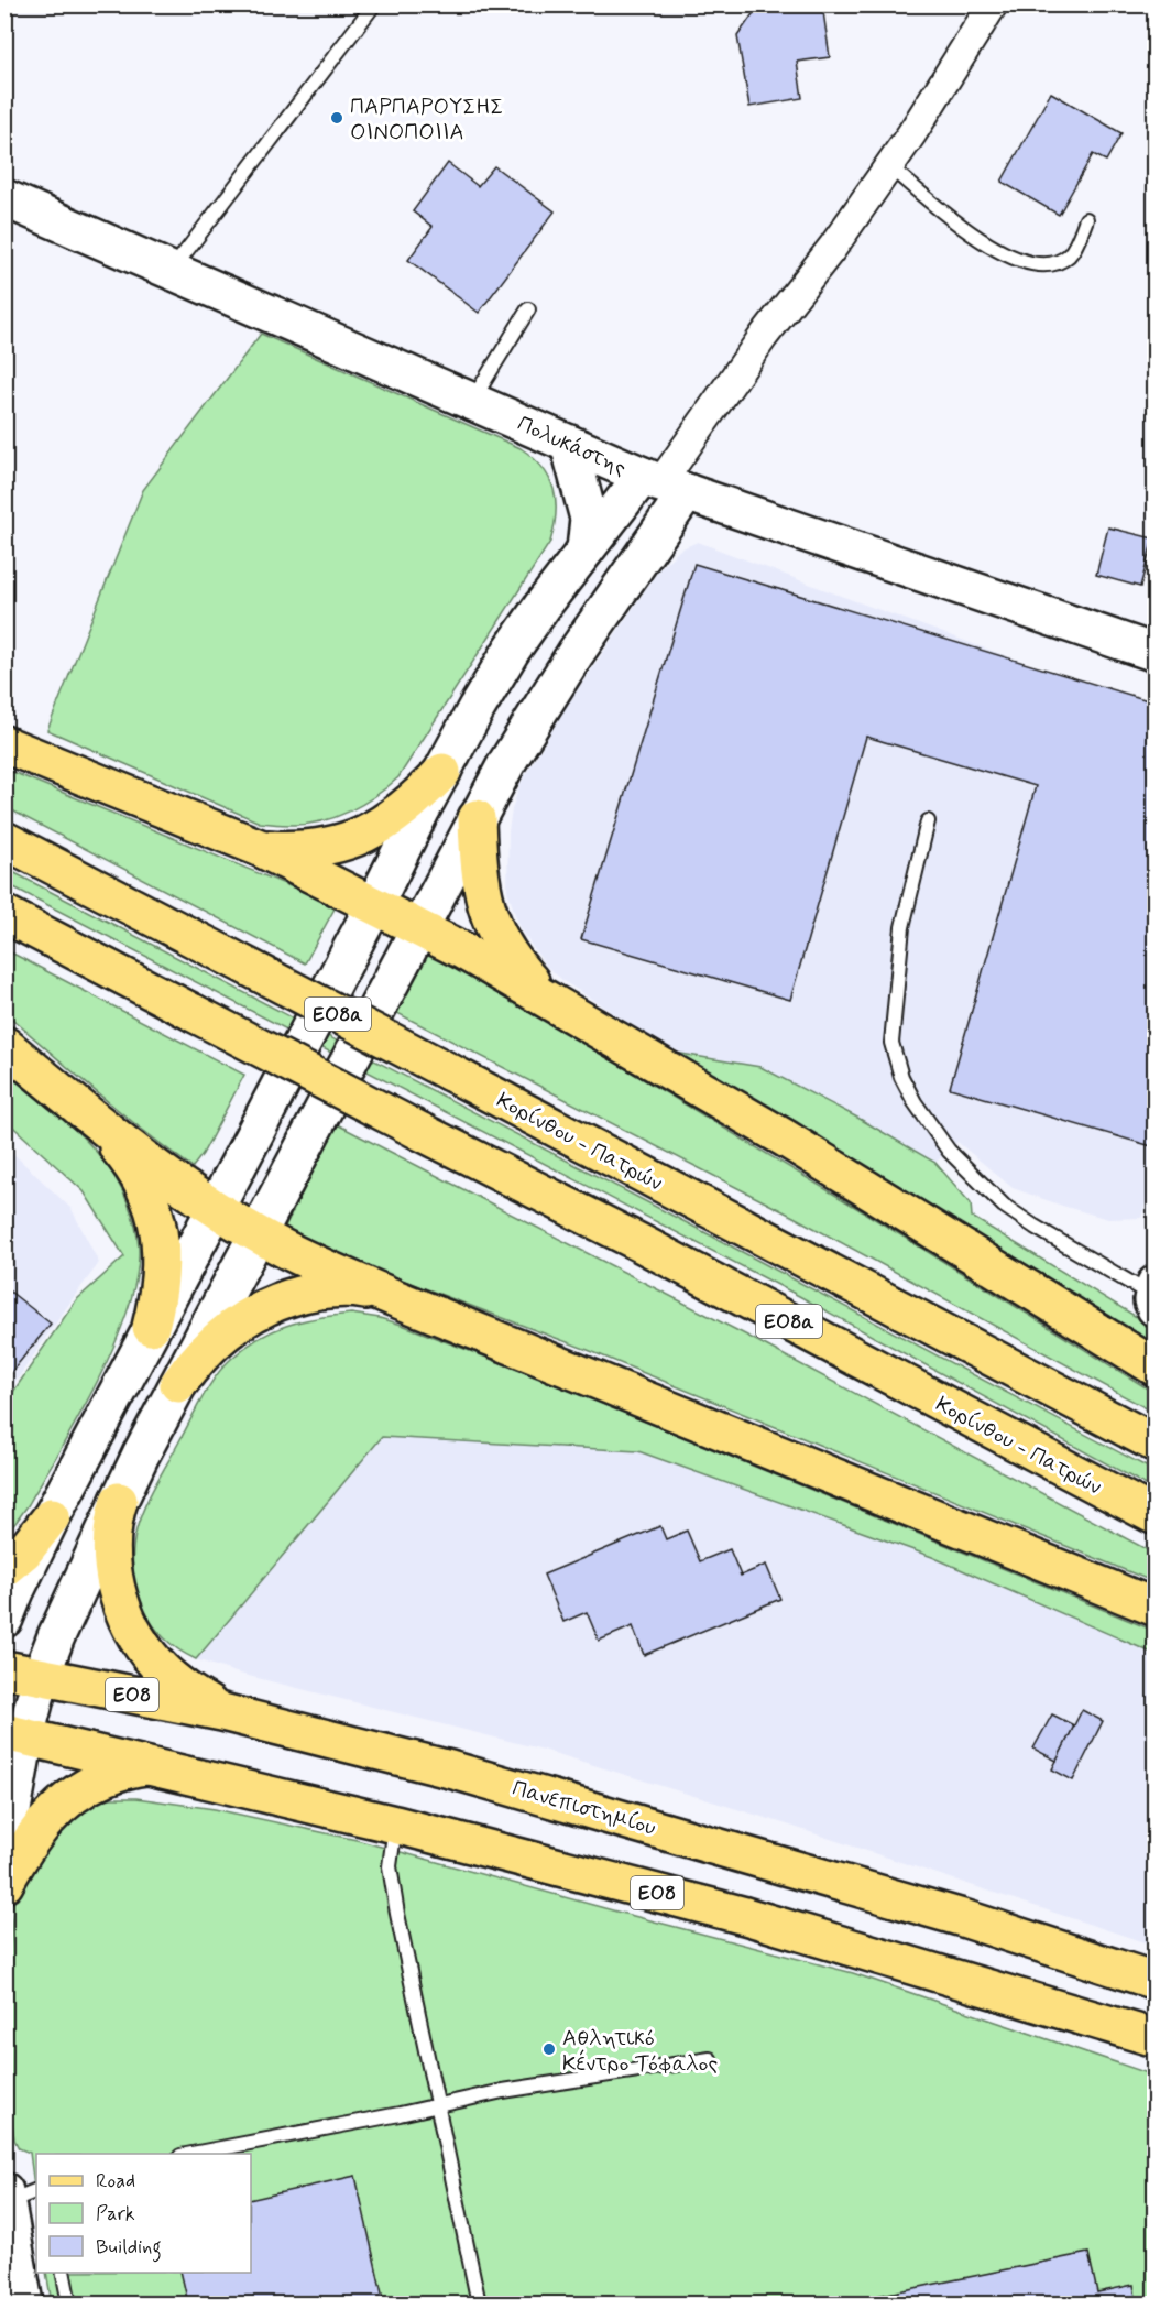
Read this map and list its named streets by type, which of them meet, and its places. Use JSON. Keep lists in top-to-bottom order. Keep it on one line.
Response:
{"streets":{"main road":["ΕΟ8α","Κορίνθου - Πατρών","ΕΟ8","Πανεπιστημίου"],"street":["Πολυκάστης"]},"places":["ΠΑΡΠΑΡΟΥΣΗΣ ΟΙΝΟΠΟΙΙΑ","Αθλητικό Κέντρο Τόφαλος"],"legend":["Road","Park","Building"]}
